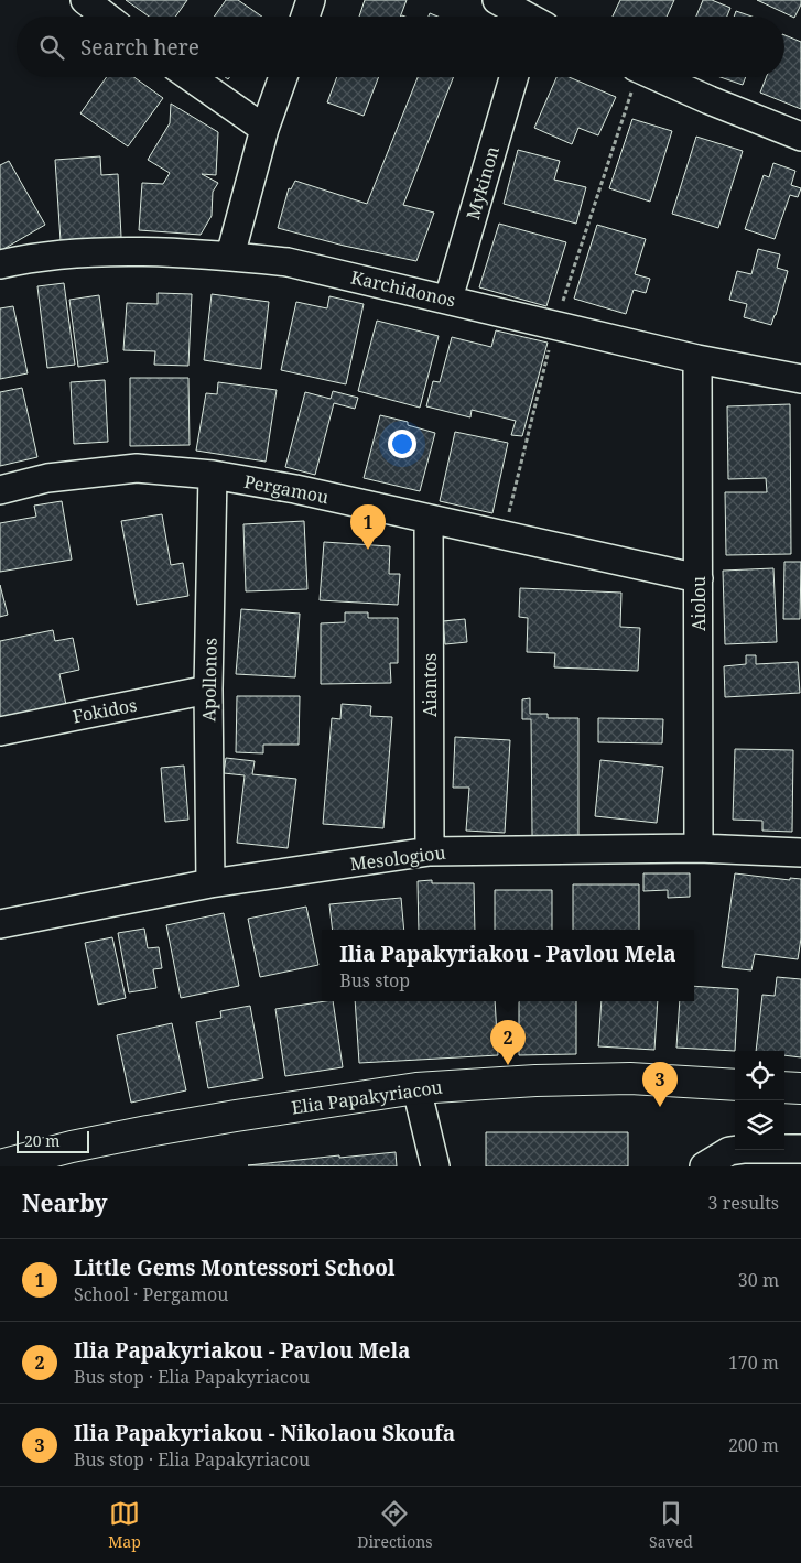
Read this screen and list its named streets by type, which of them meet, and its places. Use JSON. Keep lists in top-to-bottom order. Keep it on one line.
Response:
{"streets":{"main road":["Elia Papakyriacou"],"street":["Mykinon","Karchidonos","Pergamou","Aiolou","Apollonos","Aiantos","Fokidos","Mesologiou"]},"crossings":[["Mykinon","Karchidonos"],["Karchidonos","Aiolou"],["Pergamou","Aiolou"],["Pergamou","Apollonos"],["Pergamou","Aiantos"],["Aiolou","Mesologiou"],["Apollonos","Fokidos"],["Apollonos","Mesologiou"],["Aiantos","Mesologiou"]],"scale_bar":"20 m","page":{"search":"Search here","pins":["1","2","3"],"popup":["Ilia Papakyriakou - Pavlou Mela","Bus stop"],"scale":"20 m","heading":["Nearby","3 results"],"list":[{"mark":"1","name":"Little Gems Montessori School","note":"School · Pergamou","value":"30 m"},{"mark":"2","name":"Ilia Papakyriakou - Pavlou Mela","note":"Bus stop · Elia Papakyriacou","value":"170 m"},{"mark":"3","name":"Ilia Papakyriakou - Nikolaou Skoufa","note":"Bus stop · Elia Papakyriacou","value":"200 m"}],"nav":["Map","Directions","Saved"]}}
